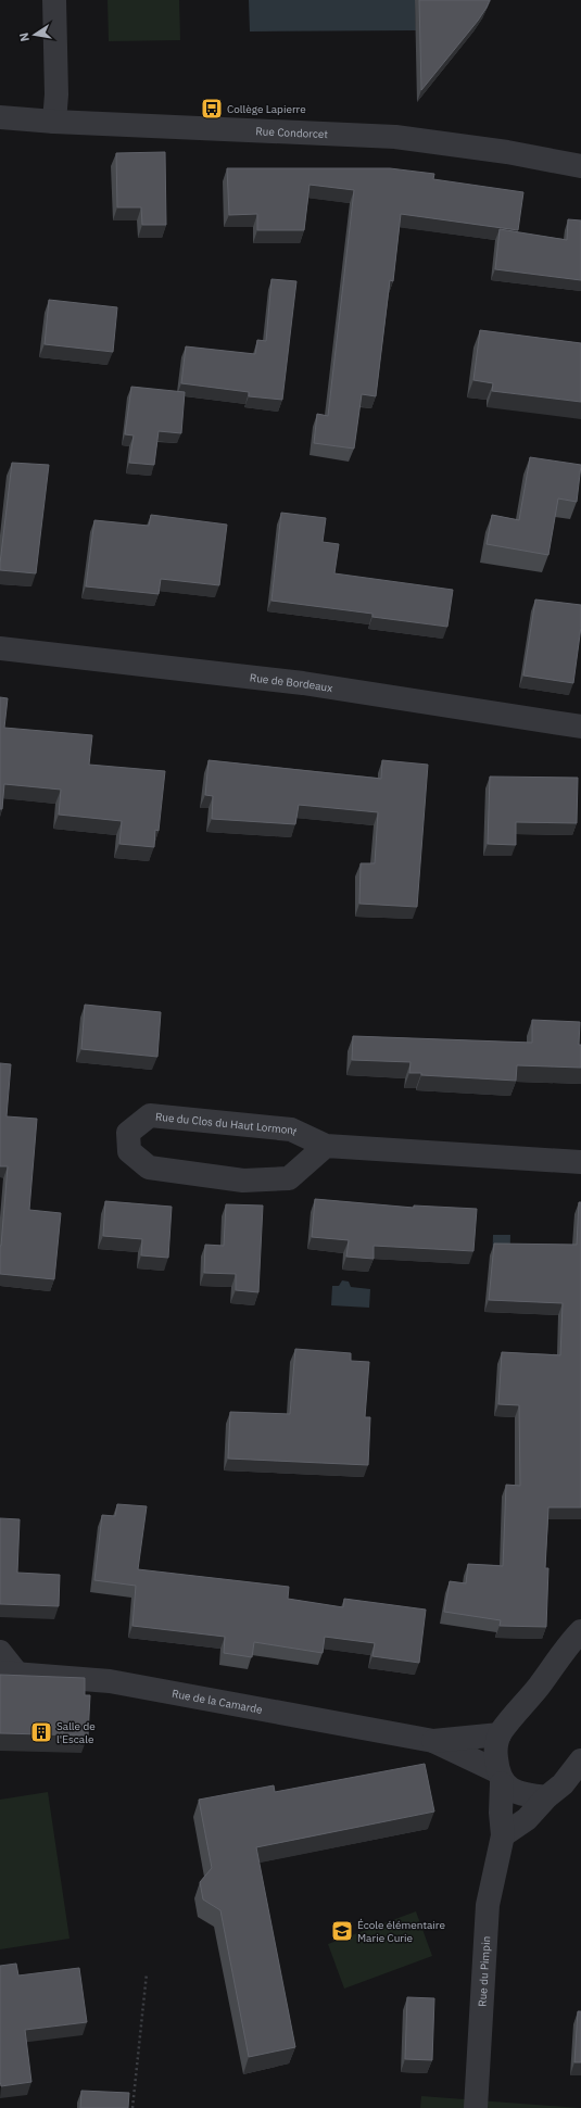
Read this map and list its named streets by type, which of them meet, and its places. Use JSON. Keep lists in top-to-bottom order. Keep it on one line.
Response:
{"streets":{"street":["Rue Condorcet","Rue de Bordeaux","Rue du Clos du Haut Lormont","Rue de la Camarde","Rue du Pimpin"]},"crossings":[["Rue de la Camarde","Rue du Pimpin"]],"places":{"bus stop":["Collège Lapierre"],"building":["Salle de l'Escale"],"school or university":["École élémentaire Marie Curie"]},"north":"left"}
